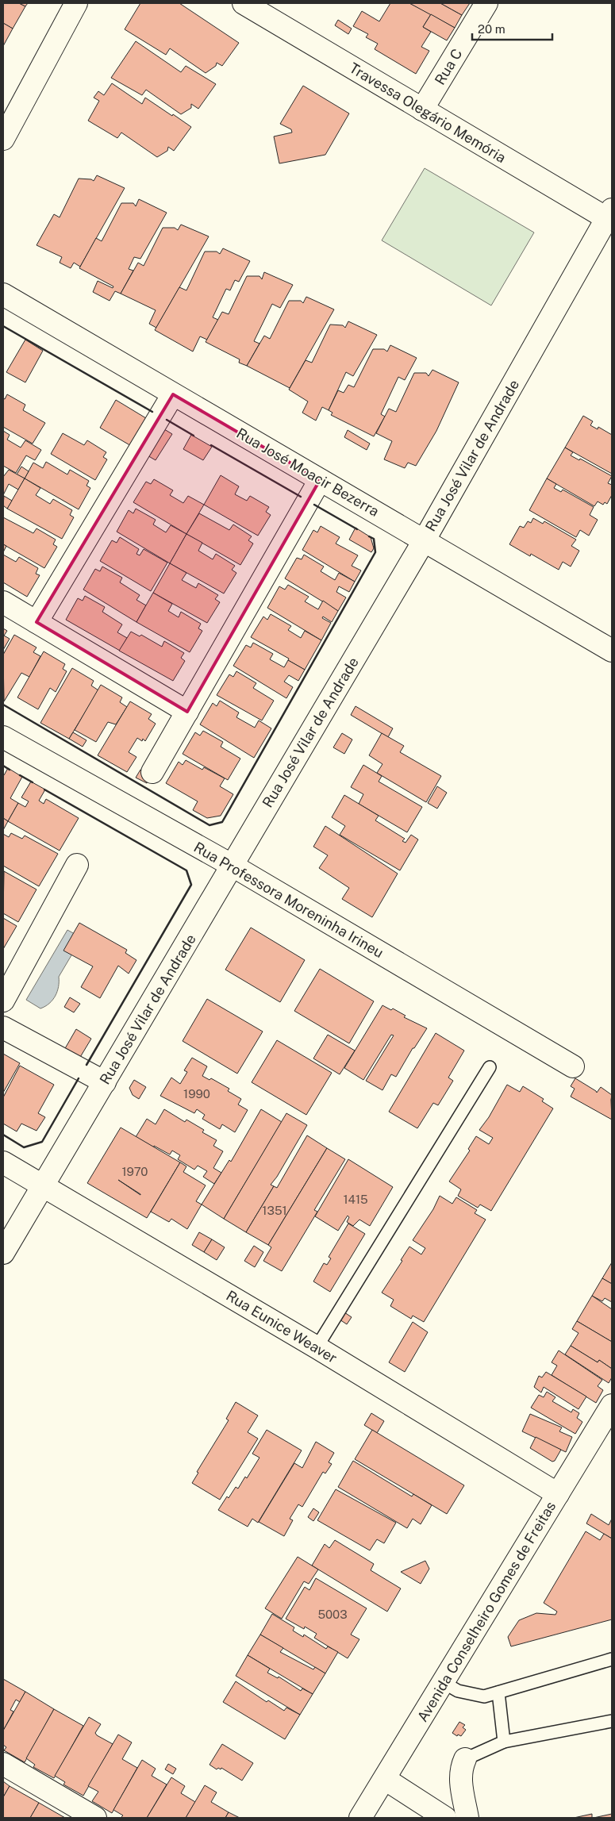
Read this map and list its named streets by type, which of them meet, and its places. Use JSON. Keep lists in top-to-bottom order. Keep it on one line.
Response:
{"streets":{"street":["Rua C","Travessa Olegário Memória","Rua José Vilar de Andrade","Rua José Moacir Bezerra","Rua Professora Moreninha Irineu","Rua Eunice Weaver","Avenida Conselheiro Gomes de Freitas"]},"crossings":[["Rua C","Travessa Olegário Memória"],["Travessa Olegário Memória","Rua José Vilar de Andrade"],["Rua José Vilar de Andrade","Rua José Moacir Bezerra"],["Rua José Vilar de Andrade","Rua Professora Moreninha Irineu"],["Rua José Vilar de Andrade","Rua Eunice Weaver"],["Rua Eunice Weaver","Avenida Conselheiro Gomes de Freitas"]],"house_numbers":["1990","1970","1415","1351","5003"],"scale_bar":"20 m"}
